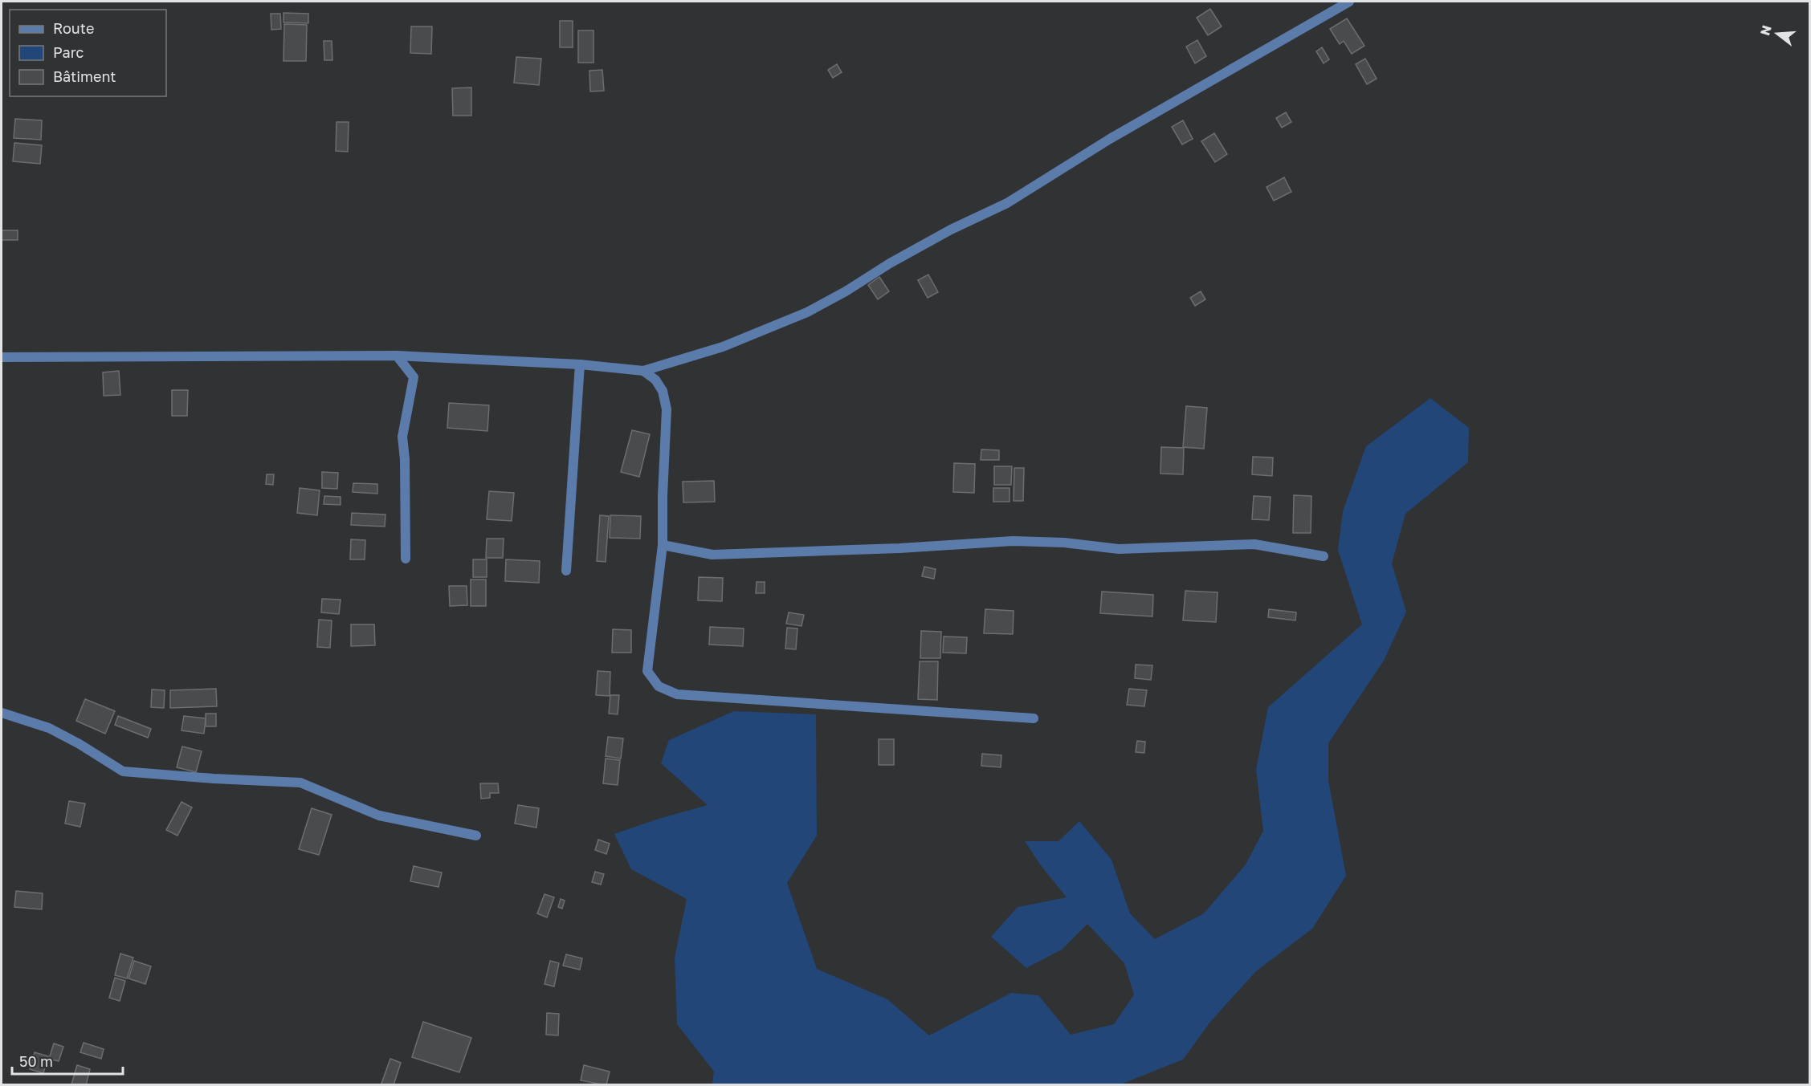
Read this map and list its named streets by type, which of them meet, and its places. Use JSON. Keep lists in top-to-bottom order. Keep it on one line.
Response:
{"legend":["Route","Parc","Bâtiment"],"scale_bar":"50 m","north":"left"}
